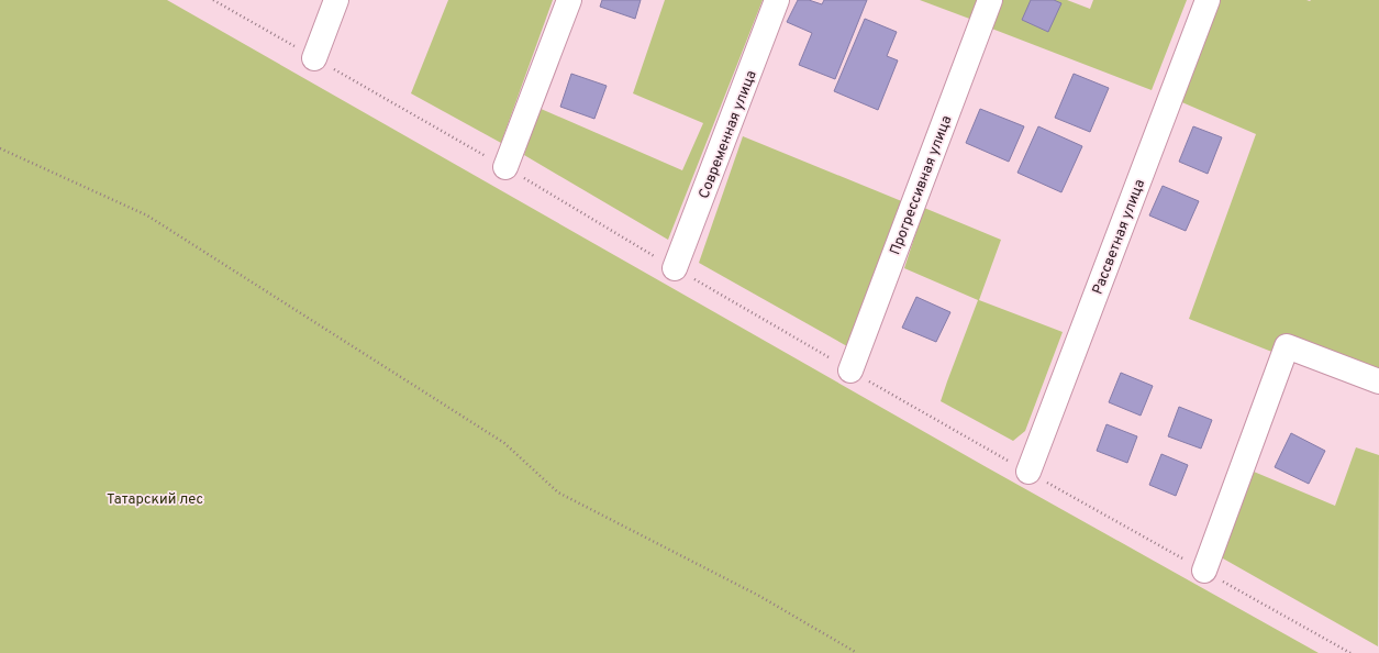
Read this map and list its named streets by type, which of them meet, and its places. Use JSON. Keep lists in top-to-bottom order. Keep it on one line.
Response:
{"streets":{"street":["Современная улица","Прогрессивная улица","Рассветная улица"]},"parks":["Татарский лес"]}
